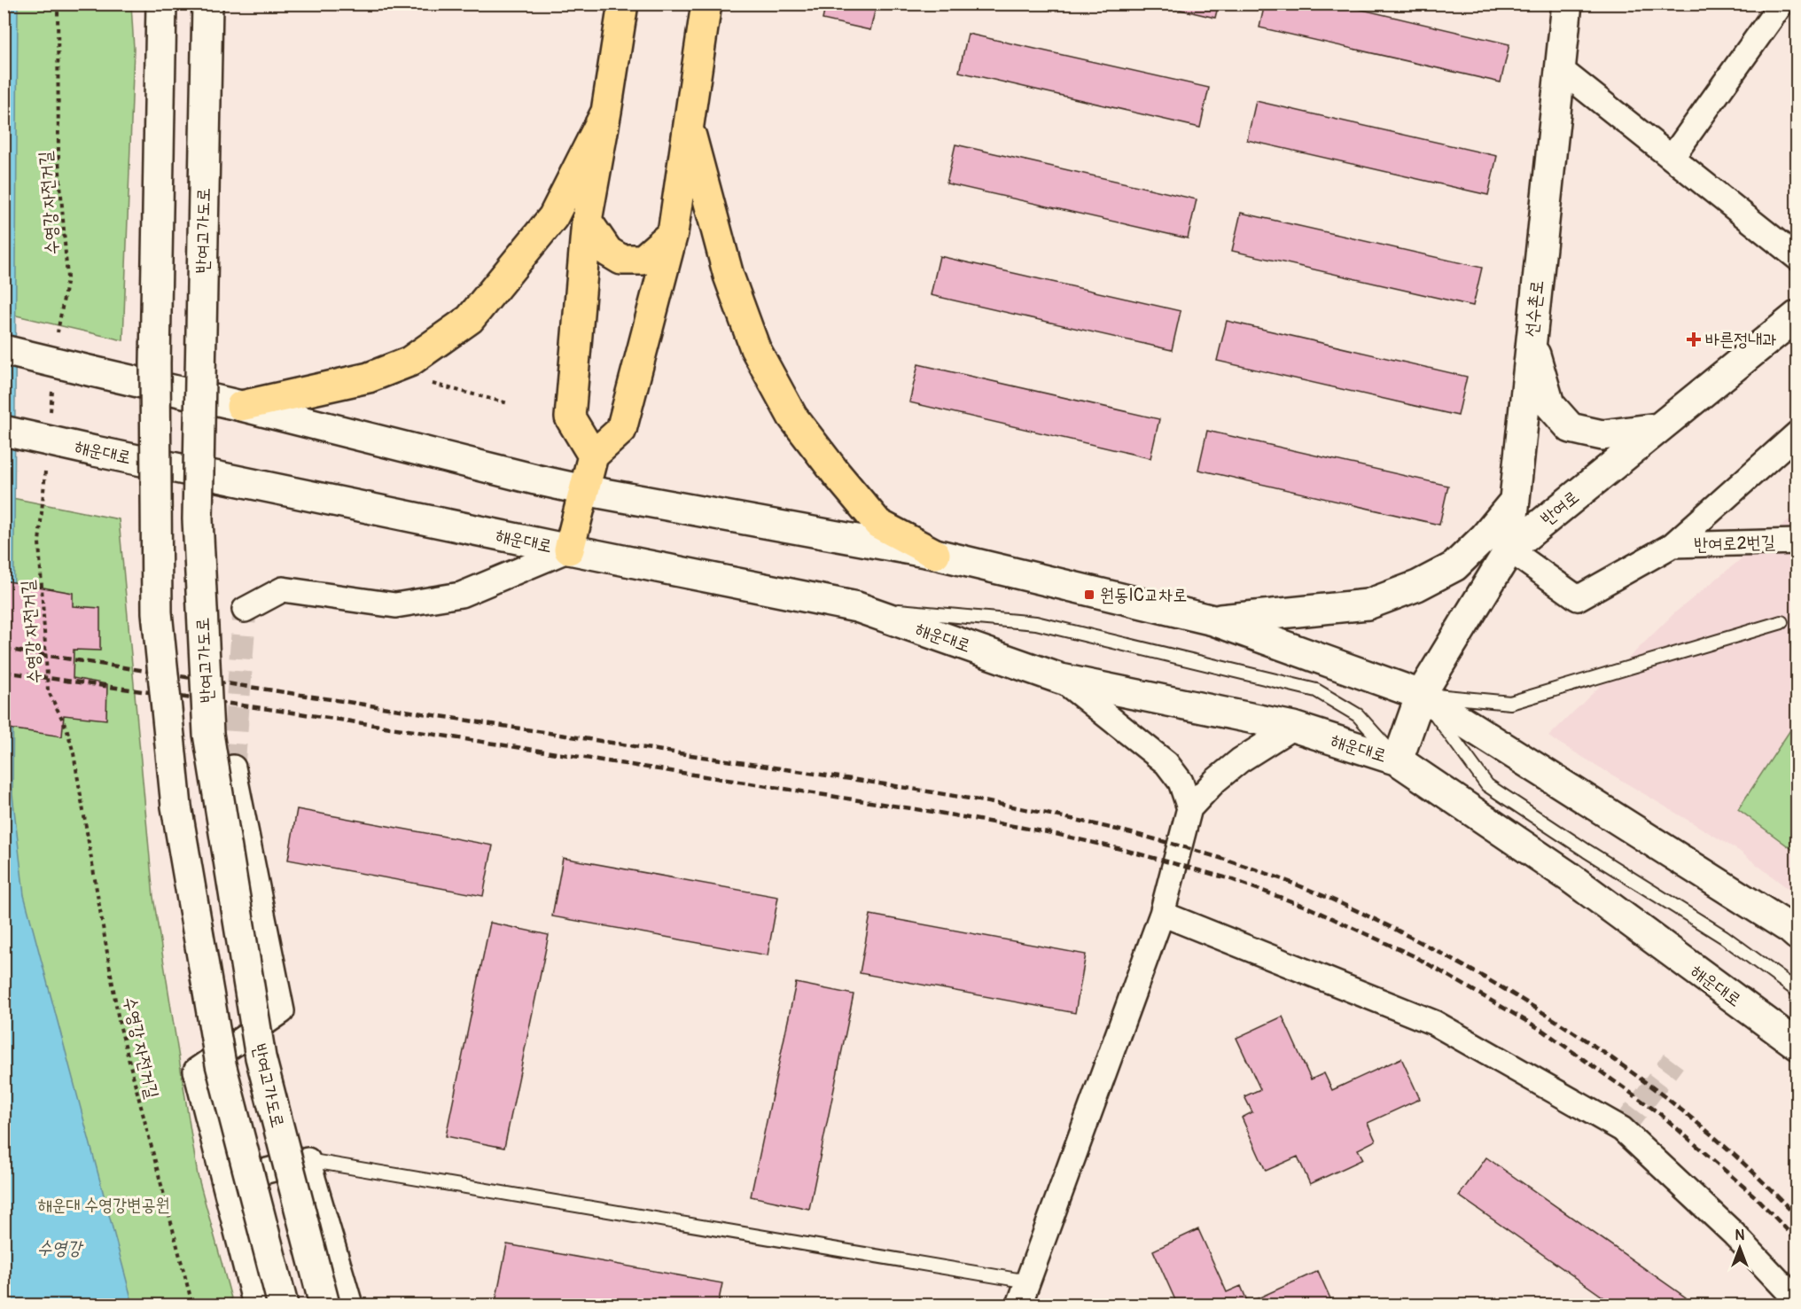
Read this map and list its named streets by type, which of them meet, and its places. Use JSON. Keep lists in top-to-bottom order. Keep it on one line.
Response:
{"streets":{"main road":["반여고가도로","선수촌로","해운대로","반여로"],"street":["반여로2번길"],"path":["수영강 자전거길"]},"crossings":[["선수촌로","반여로"],["해운대로","반여로"]],"water":["수영강"],"parks":["해운대 수영강변공원"],"places":{"health":["바른정내과"],"transit":["원동IC교차로"]},"north":"top"}
